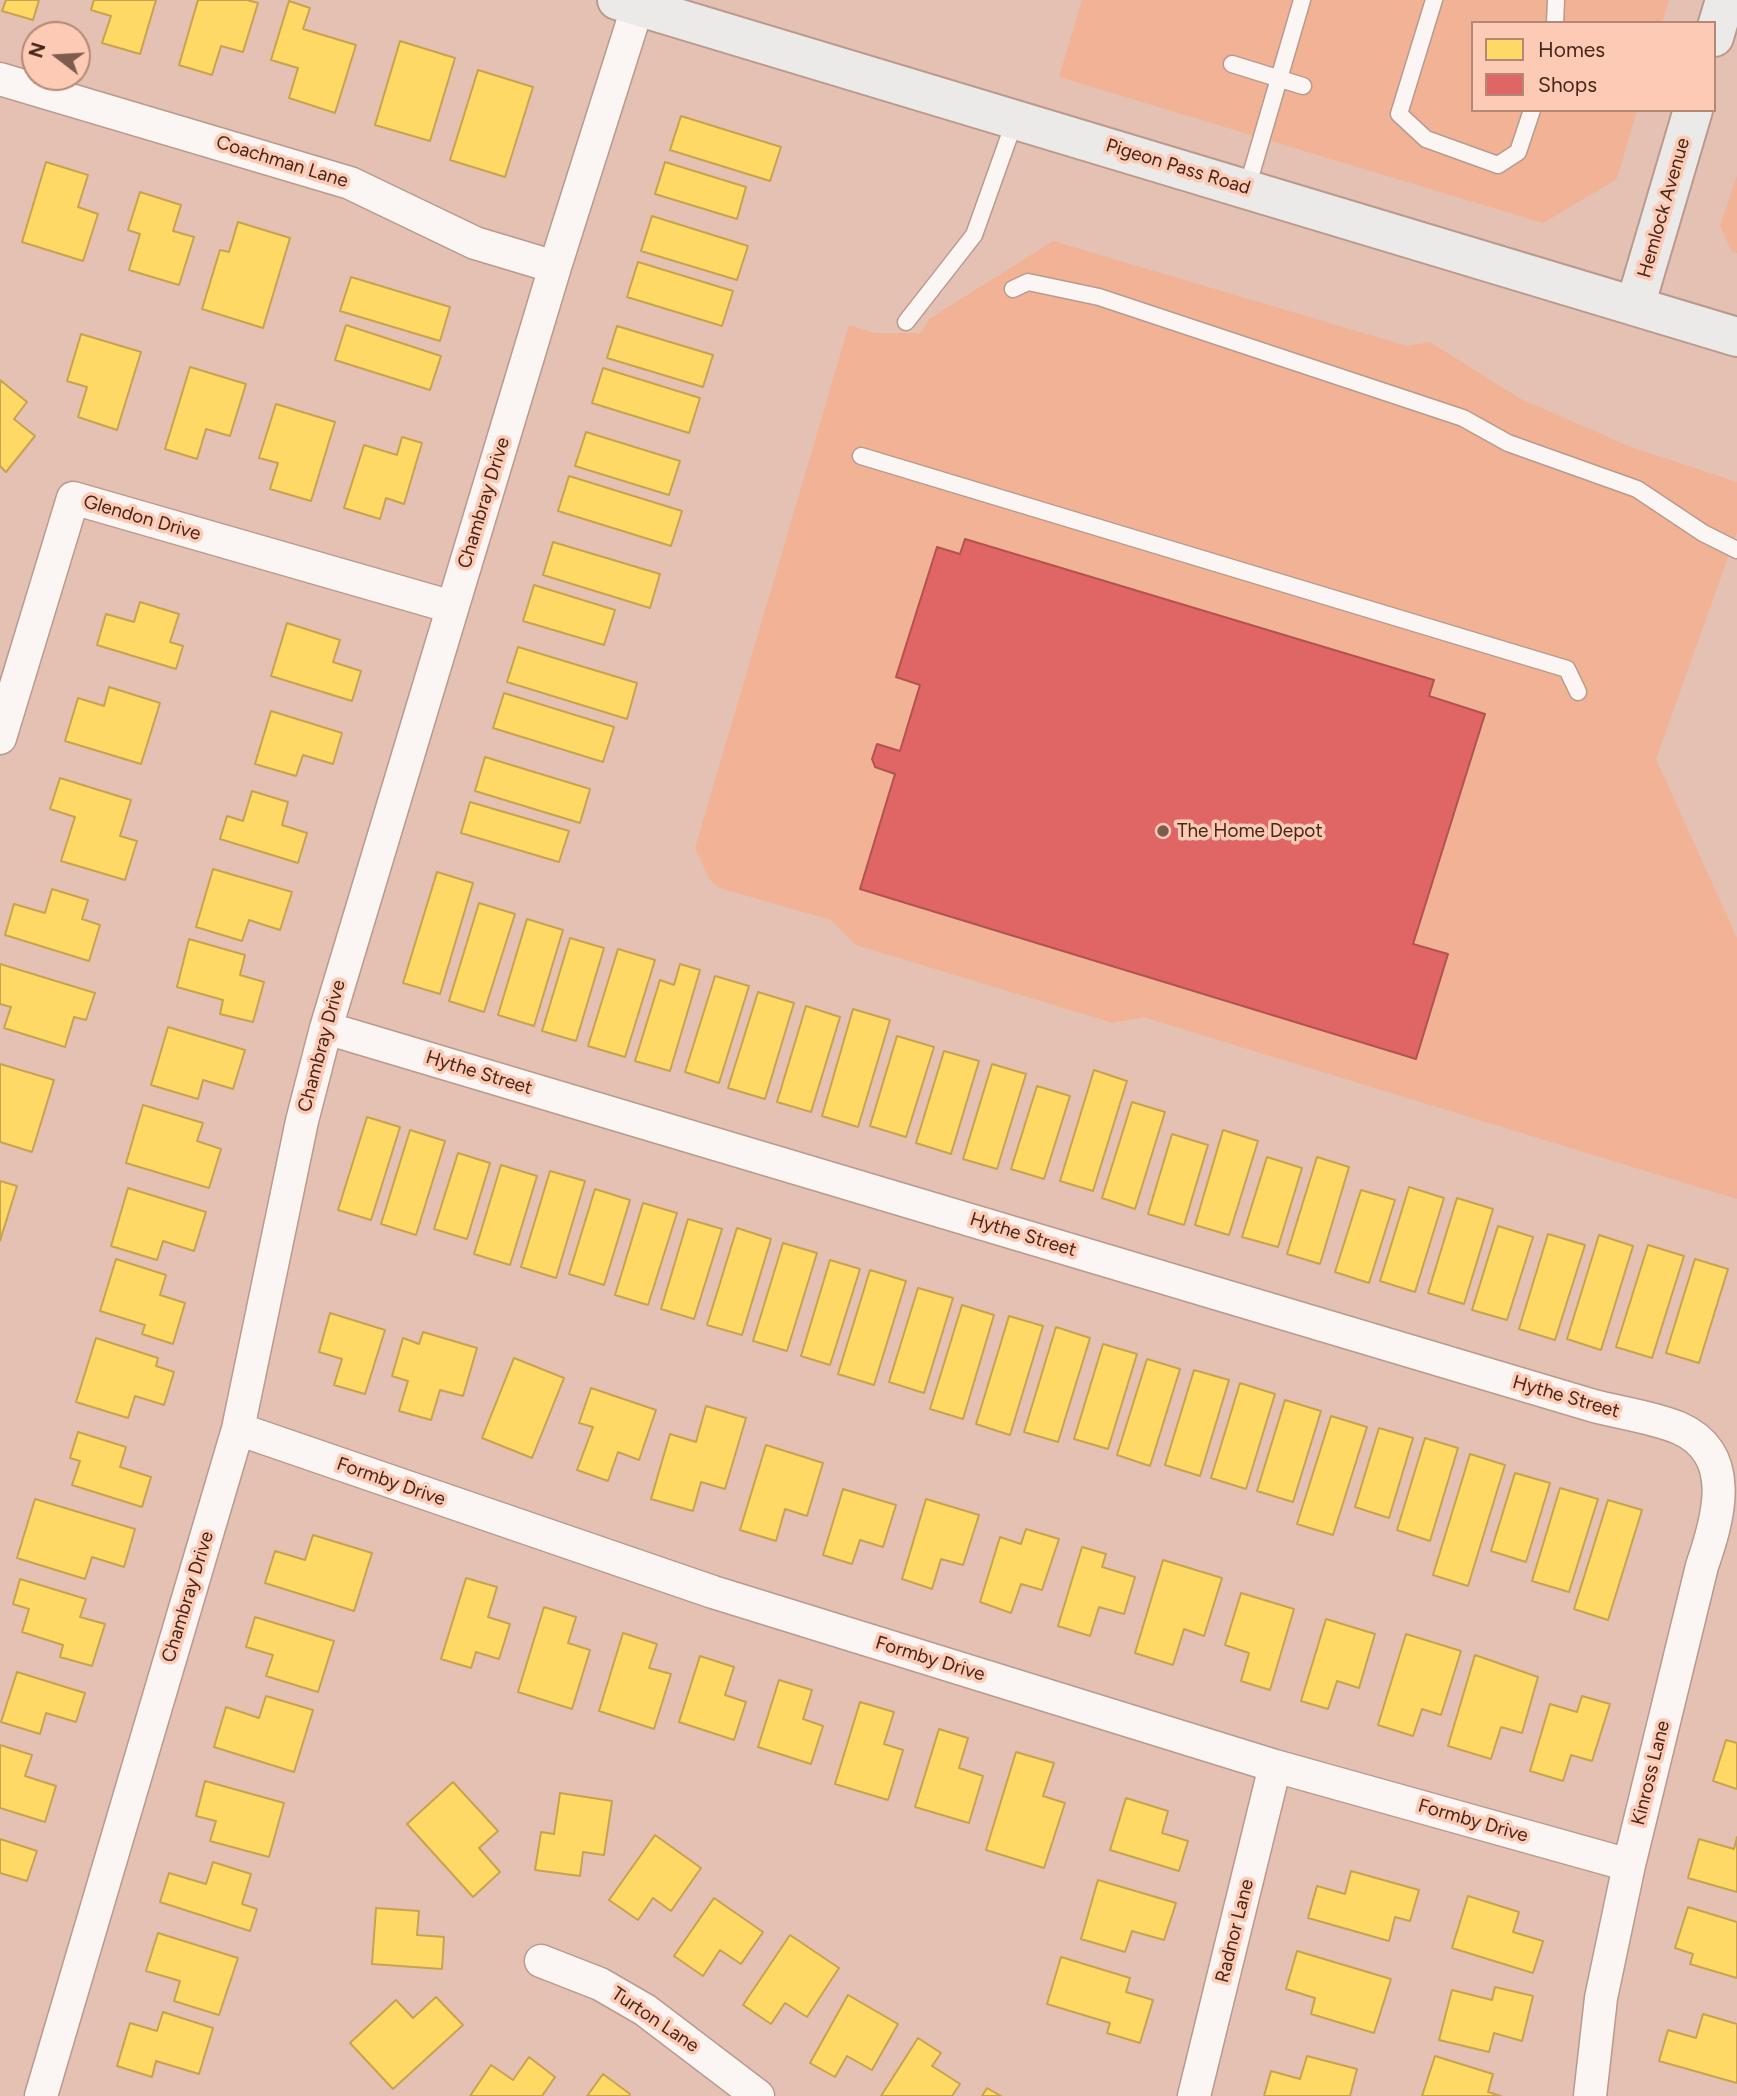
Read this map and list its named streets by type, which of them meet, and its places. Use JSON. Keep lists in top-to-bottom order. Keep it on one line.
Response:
{"streets":{"main road":["Pigeon Pass Road","Hemlock Avenue"],"street":["Coachman Lane","Chambray Drive","Glendon Drive","Hythe Street","Formby Drive","Kinross Lane","Radnor Lane","Turton Lane"]},"crossings":[["Coachman Lane","Chambray Drive"],["Pigeon Pass Road","Hemlock Avenue"],["Pigeon Pass Road","Chambray Drive"],["Chambray Drive","Glendon Drive"],["Chambray Drive","Hythe Street"],["Chambray Drive","Formby Drive"],["Hythe Street","Kinross Lane"],["Formby Drive","Kinross Lane"],["Formby Drive","Radnor Lane"]],"places":["The Home Depot"],"legend":["Homes","Shops"],"north":"left"}
